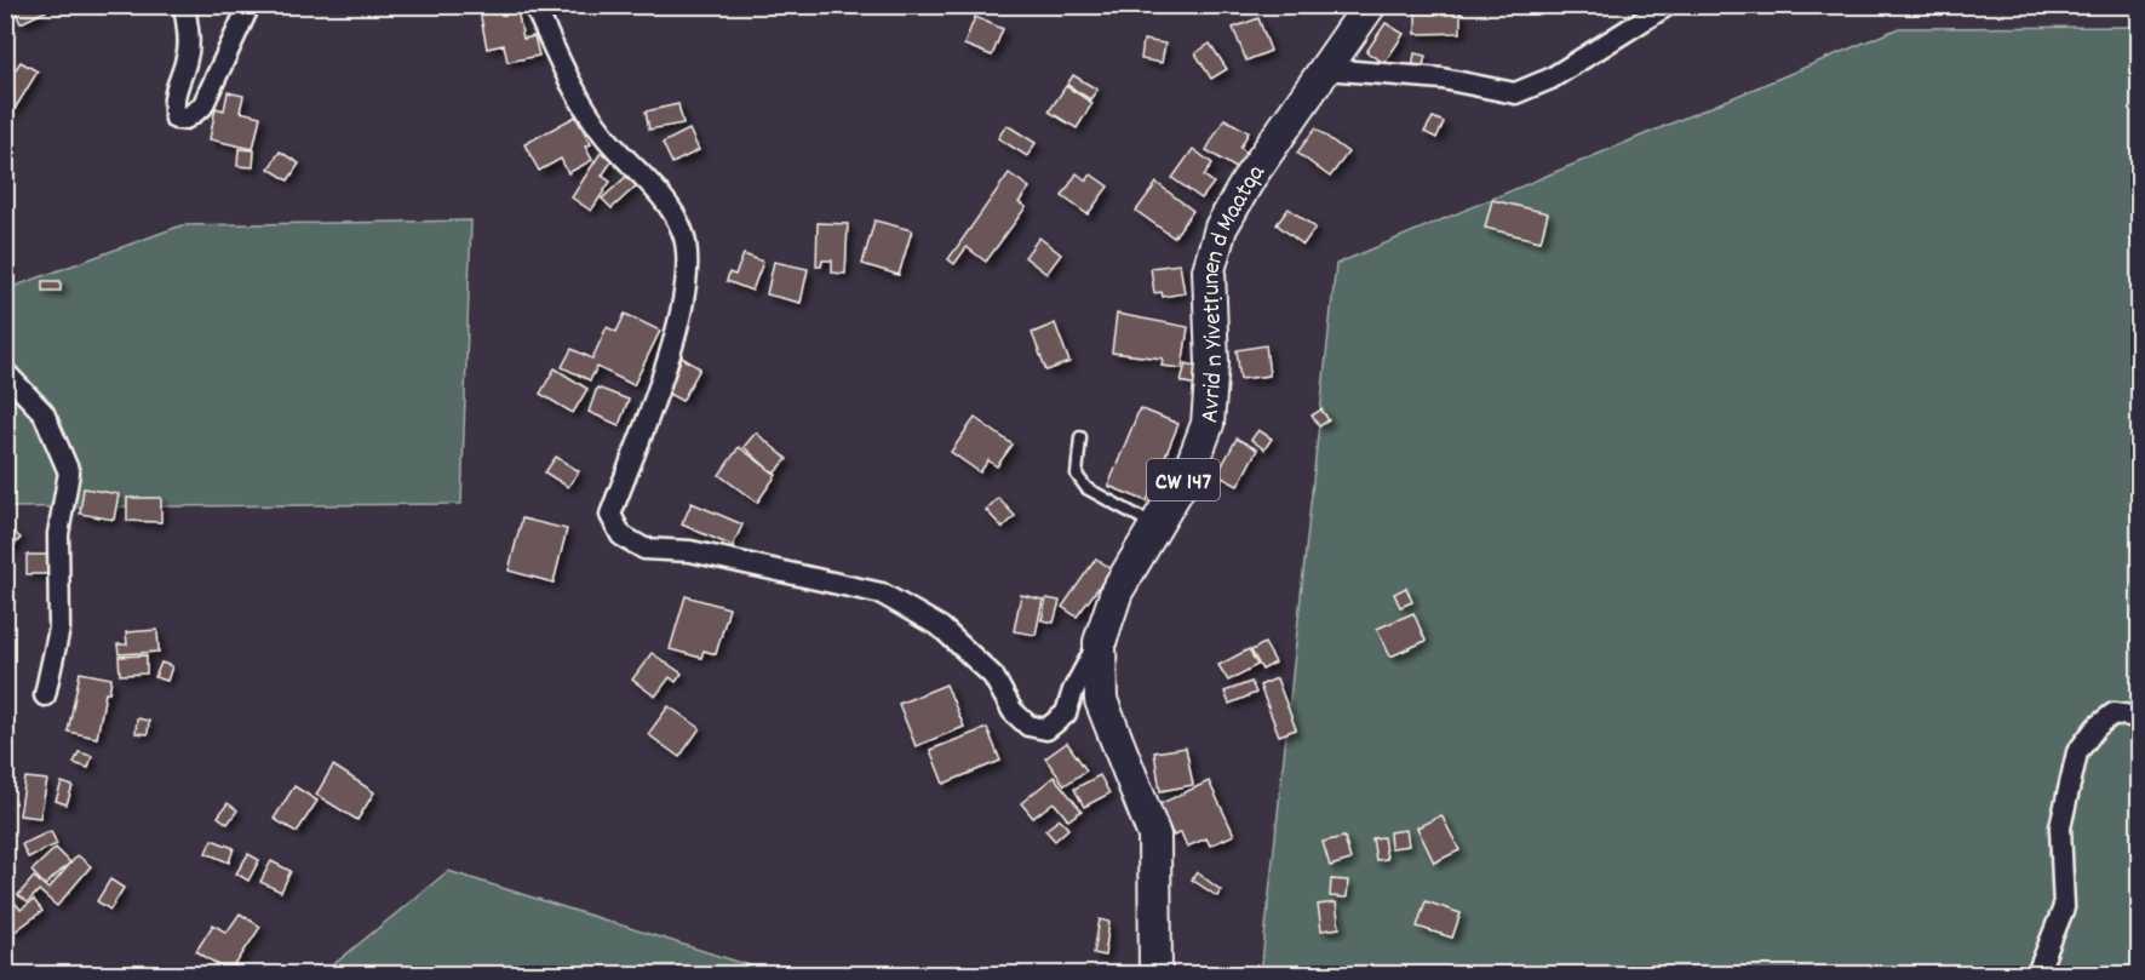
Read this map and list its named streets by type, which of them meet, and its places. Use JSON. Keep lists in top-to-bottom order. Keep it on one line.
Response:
{"streets":{"main road":["Avrid n Yivetṛunen d Maatqa","CW 147"]}}
